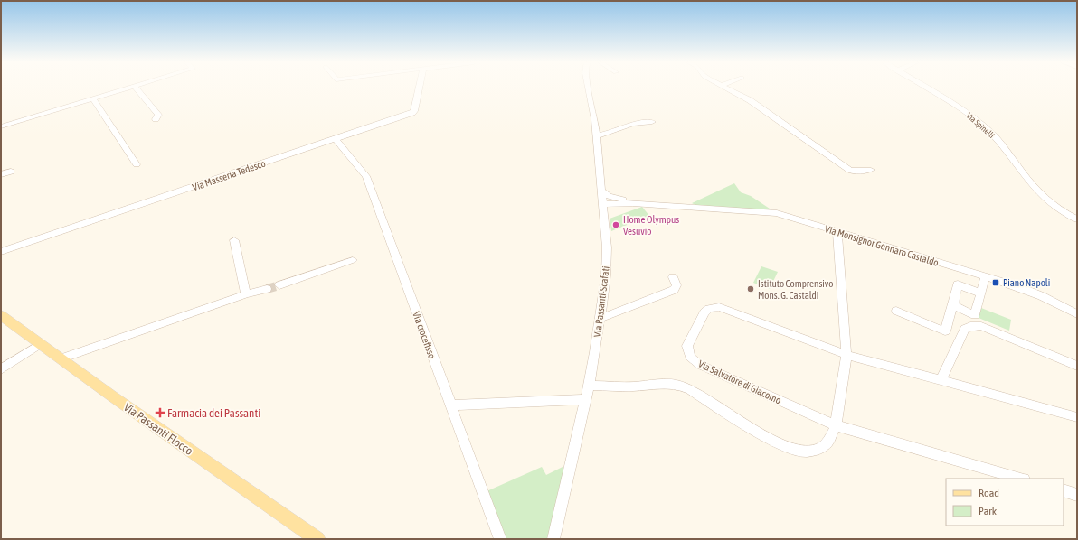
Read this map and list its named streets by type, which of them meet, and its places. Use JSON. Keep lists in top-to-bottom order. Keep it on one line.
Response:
{"streets":{"main road":["Via Passanti Flocco"],"street":["Via Spinelli","Via Masseria Tedesco","Via Monsignor Gennaro Castaldo","Via Passanti-Scafati","Via crocefisso","Via Salvatore di Giacomo"]},"crossings":[["Via Masseria Tedesco","Via crocefisso"]],"places":{"other":["Home Olympus Vesuvio","Istituto Comprensivo Mons. G. Castaldi"],"transit":["Piano Napoli"],"health":["Farmacia dei Passanti"]},"legend":["Road","Park"]}
